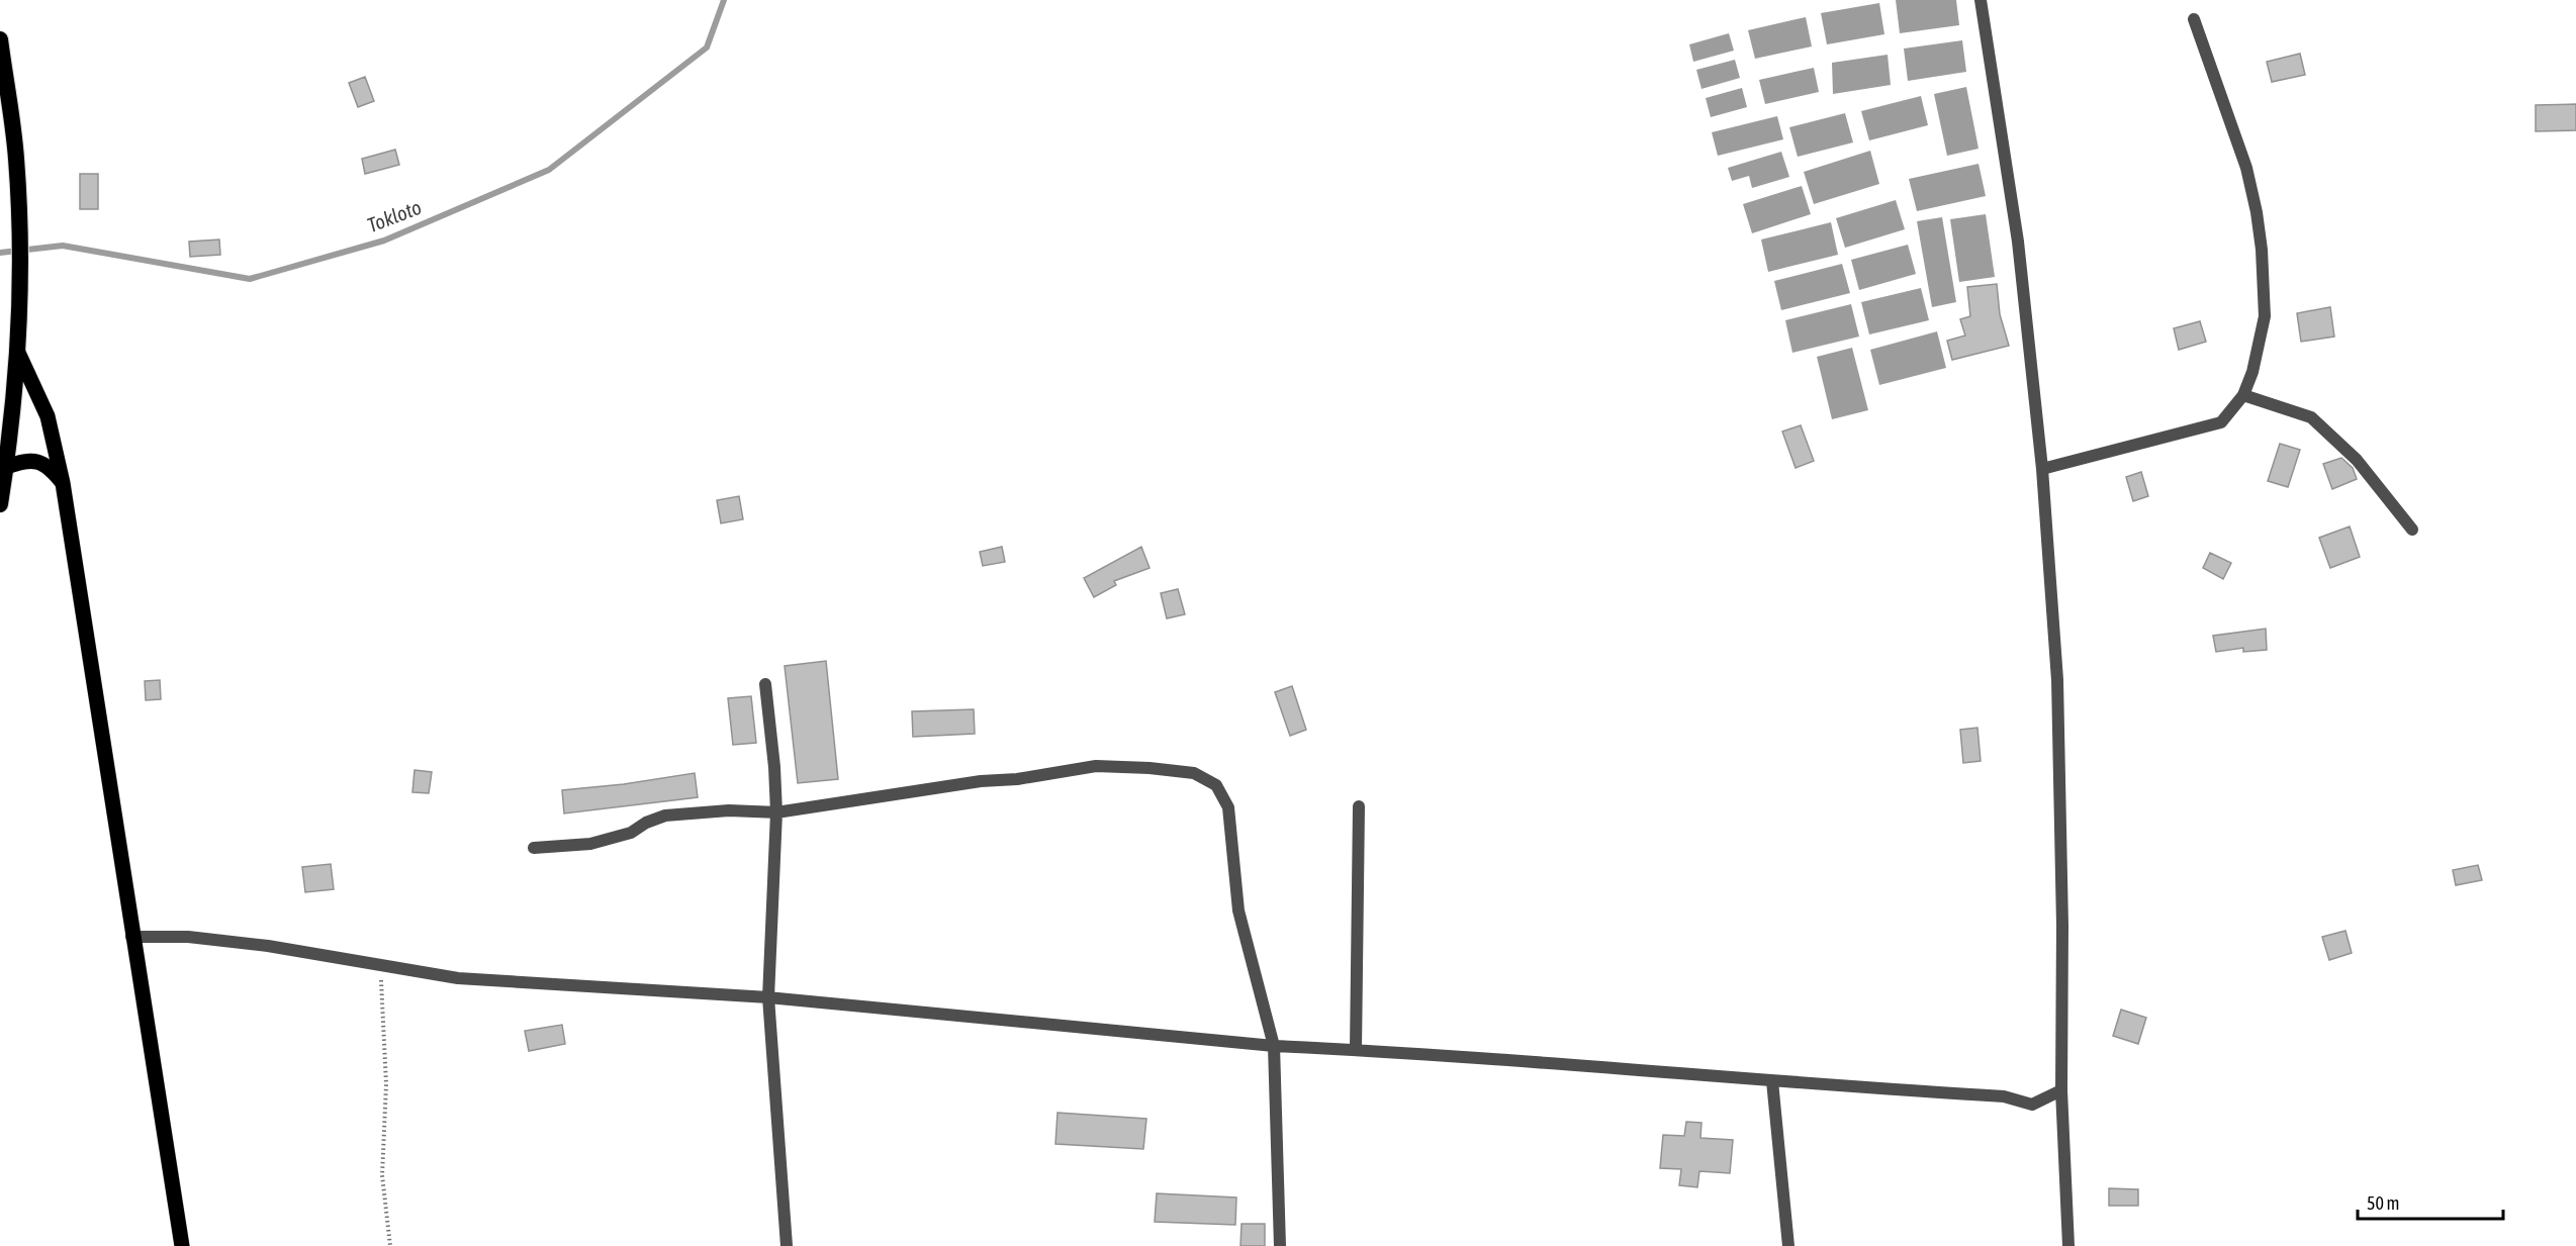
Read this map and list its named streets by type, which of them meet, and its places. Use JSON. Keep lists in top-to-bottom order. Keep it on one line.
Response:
{"water":["Tokloto"],"scale_bar":"50 m"}
